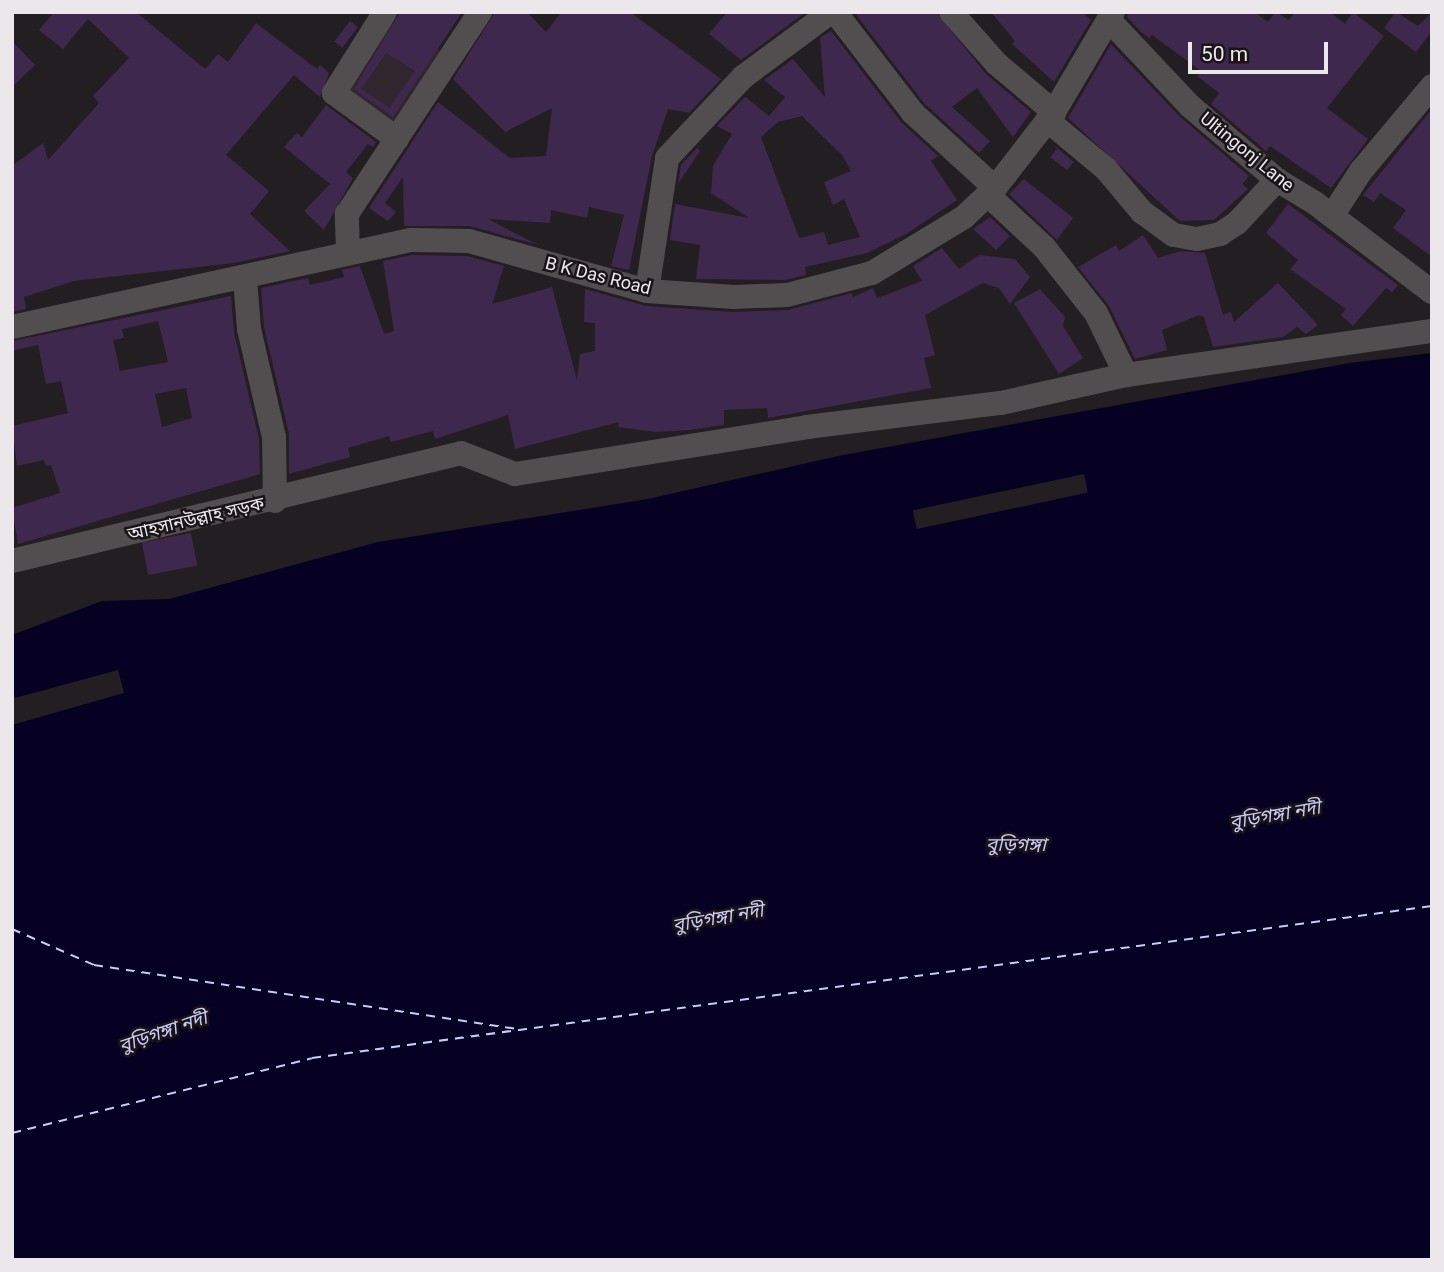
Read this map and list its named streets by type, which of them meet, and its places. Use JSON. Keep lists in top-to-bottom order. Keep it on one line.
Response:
{"streets":{"street":["Ultingonj Lane","B K Das Road","আহসানউল্লাহ সড়ক"]},"crossings":[["Ultingonj Lane","B K Das Road"]],"water":["বুড়িগঙ্গা নদী","বুড়িগঙ্গা"],"scale_bar":"50 m"}
